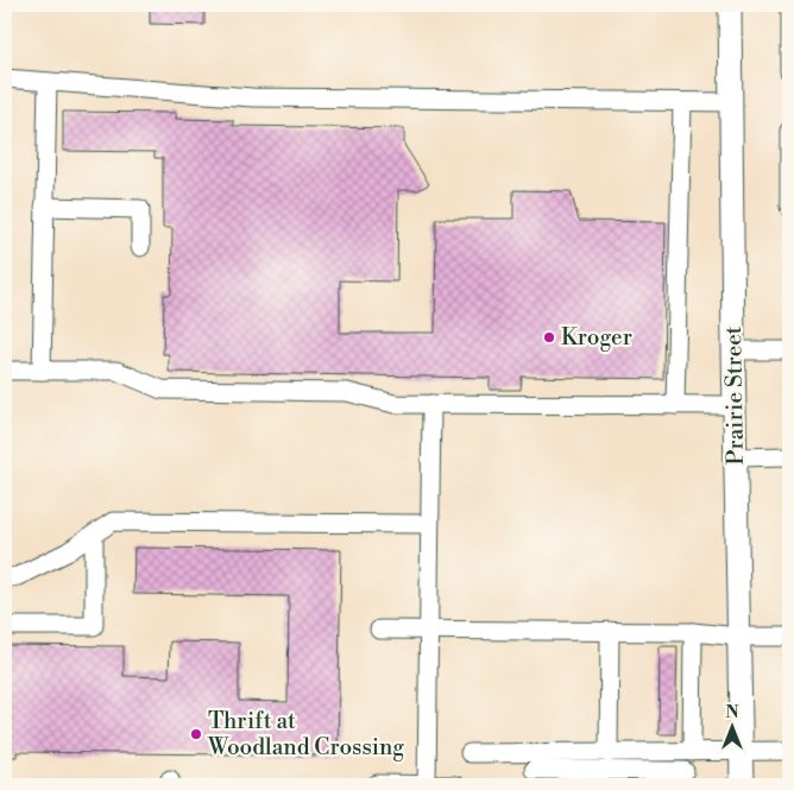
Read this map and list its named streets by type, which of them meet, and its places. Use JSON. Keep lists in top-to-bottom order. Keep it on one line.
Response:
{"streets":{"main road":["Prairie Street"]},"places":["Kroger","Thrift at Woodland Crossing"],"north":"top"}
